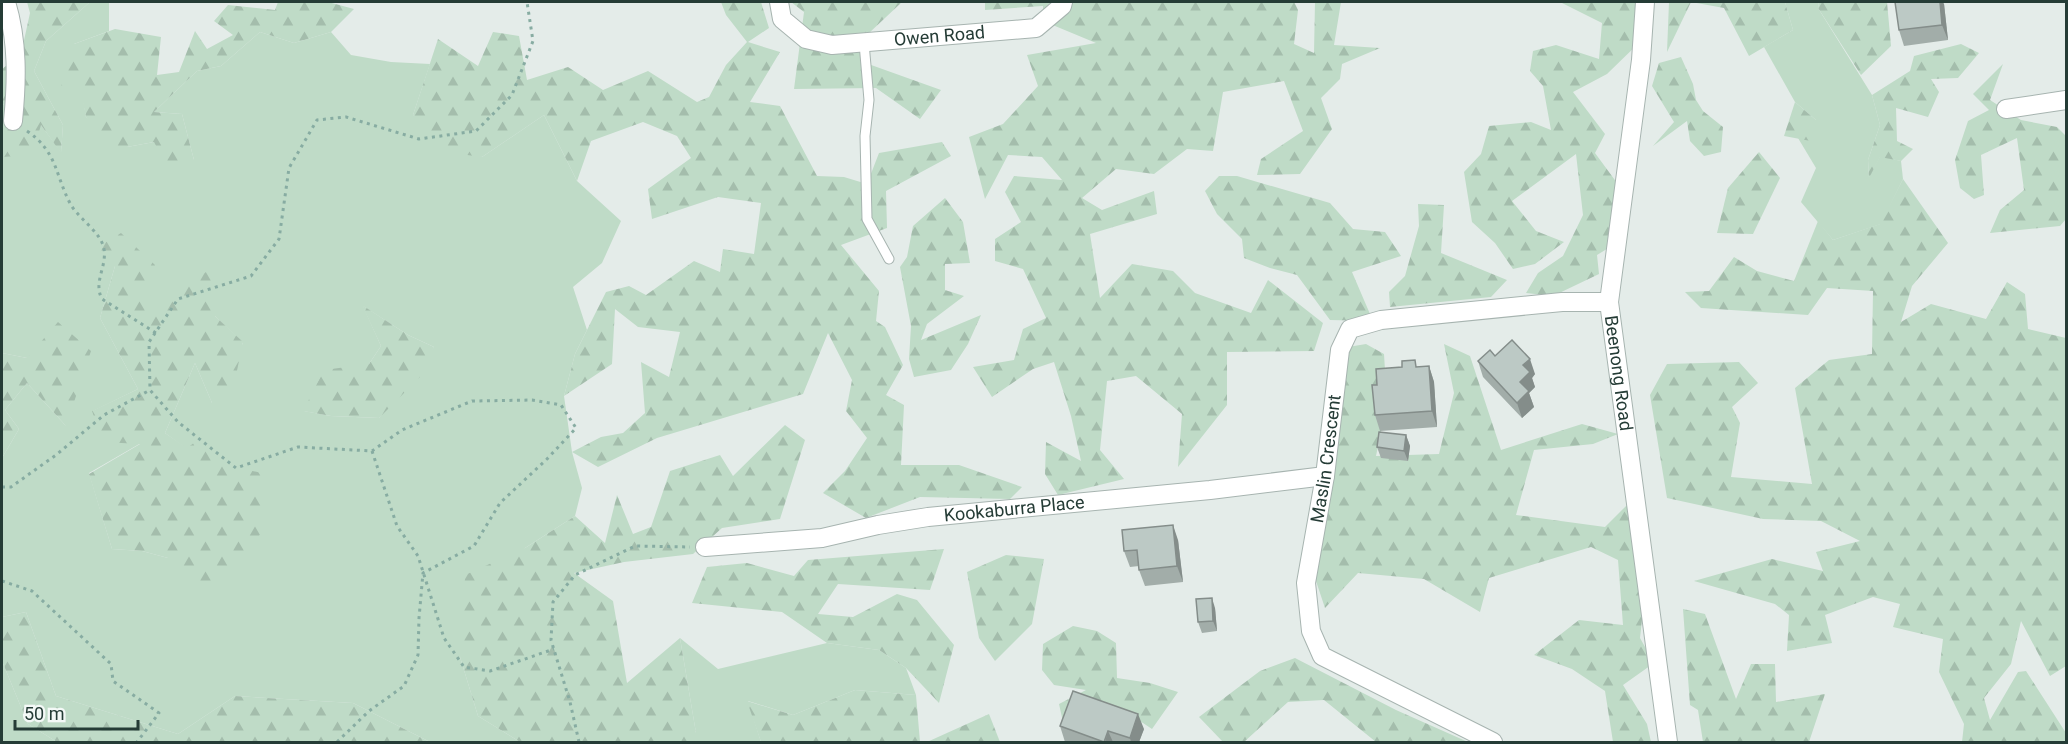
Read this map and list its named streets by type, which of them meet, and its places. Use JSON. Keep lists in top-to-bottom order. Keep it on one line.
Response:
{"streets":{"street":["Owen Road","Beenong Road","Maslin Crescent","Kookaburra Place"]},"crossings":[["Beenong Road","Maslin Crescent"],["Maslin Crescent","Kookaburra Place"]],"scale_bar":"50 m"}
